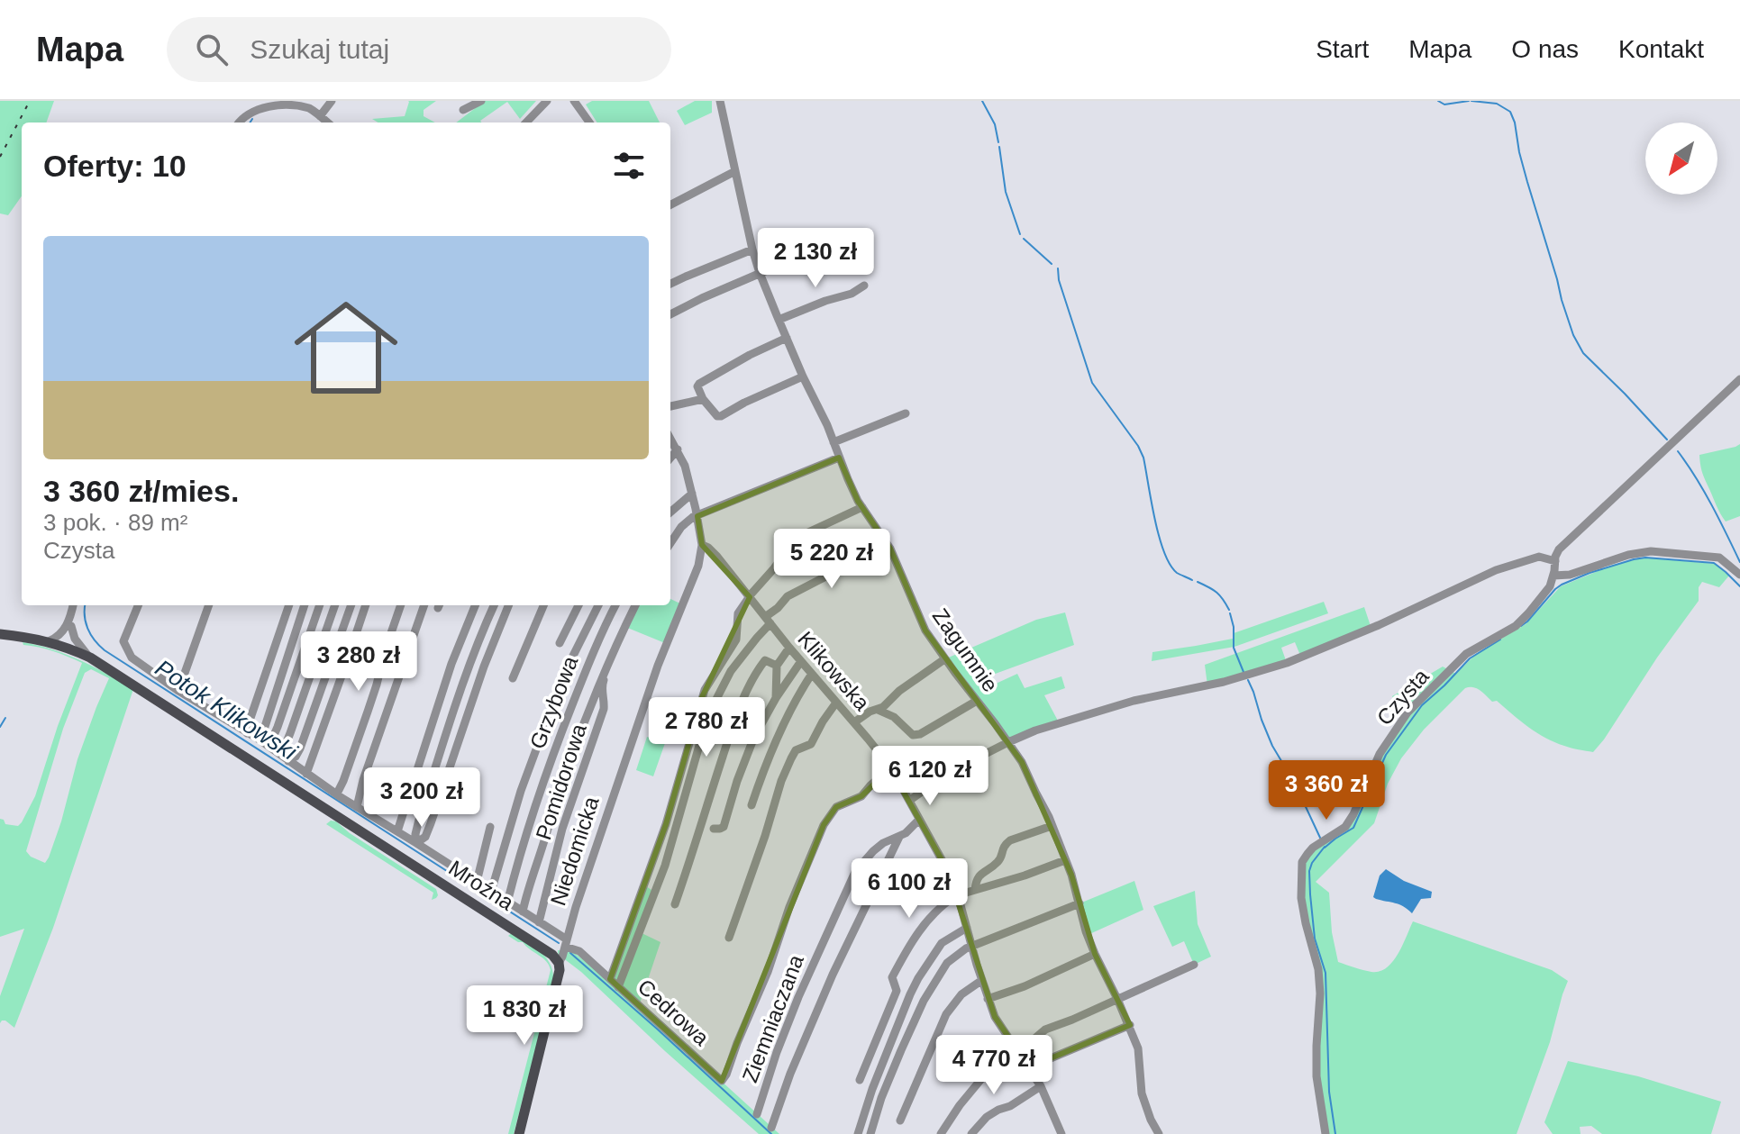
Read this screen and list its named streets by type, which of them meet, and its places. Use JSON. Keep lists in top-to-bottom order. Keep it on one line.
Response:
{"streets":{"main road":["Niedomicka","Mroźna"],"street":["Zagumnie","Klikowska","Czysta","Grzybowa","Pomidorowa","Cedrowa","Ziemniaczana"]},"crossings":[["Klikowska","Niedomicka"],["Klikowska","Cedrowa"],["Klikowska","Ziemniaczana"],["Grzybowa","Cedrowa"],["Pomidorowa","Cedrowa"],["Niedomicka","Mroźna"],["Niedomicka","Cedrowa"]],"water":["Potok Klikowski"],"north":"bottom left","page":{"header":"Mapa","search":"Szukaj tutaj","nav":["Start","Mapa","O nas","Kontakt"],"heading":"Oferty: 10","list":[{"name":"3 360 zł/mies.","note":"3 pok. · 89 m² · Czysta"}],"price":["2 130 zł","5 220 zł","3 280 zł","2 780 zł","6 120 zł","3 360 zł","3 200 zł","6 100 zł","1 830 zł","4 770 zł"]}}
